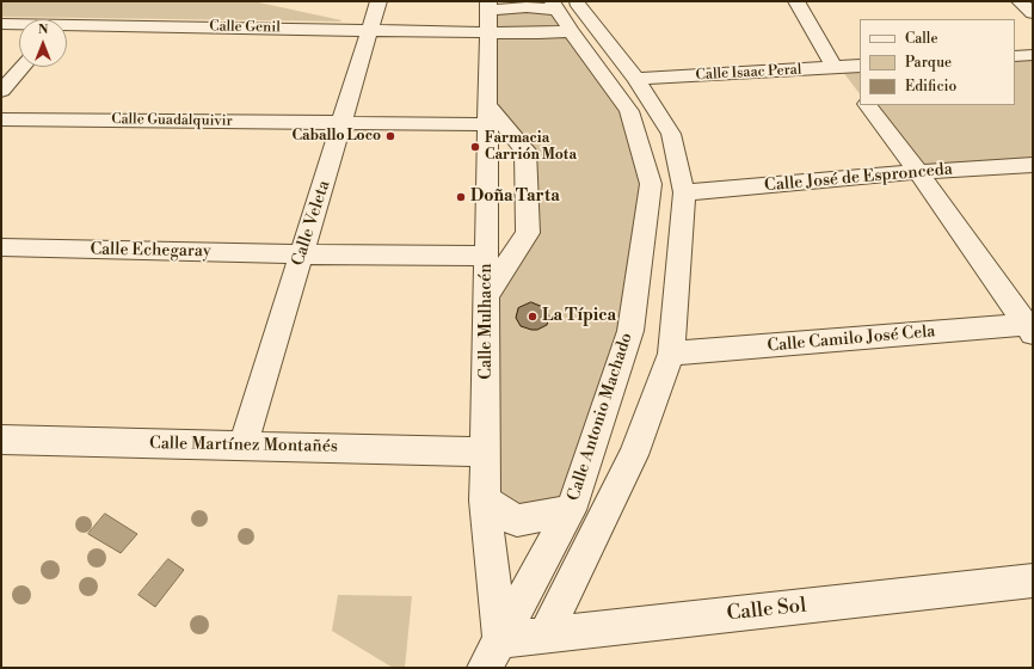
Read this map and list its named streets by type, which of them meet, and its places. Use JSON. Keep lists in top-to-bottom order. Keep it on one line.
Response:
{"streets":{"street":["Calle Genil","Calle Isaac Peral","Calle Guadalquivir","Calle José de Espronceda","Calle Veleta","Calle Echegaray","Calle Mulhacén","Calle Camilo José Cela","Calle Antonio Machado","Calle Martínez Montañés","Calle Sol"]},"crossings":[["Calle Genil","Calle Veleta"],["Calle Genil","Calle Mulhacén"],["Calle Isaac Peral","Calle Antonio Machado"],["Calle Guadalquivir","Calle Veleta"],["Calle Guadalquivir","Calle Mulhacén"],["Calle José de Espronceda","Calle Antonio Machado"],["Calle Veleta","Calle Echegaray"],["Calle Veleta","Calle Martínez Montañés"],["Calle Echegaray","Calle Mulhacén"],["Calle Mulhacén","Calle Antonio Machado"],["Calle Mulhacén","Calle Martínez Montañés"],["Calle Mulhacén","Calle Sol"],["Calle Camilo José Cela","Calle Antonio Machado"],["Calle Antonio Machado","Calle Sol"]],"places":["Caballo Loco","Farmacia Carrión Mota","Doña Tarta","La Típica"],"legend":["Calle","Parque","Edificio"],"north":"top"}
